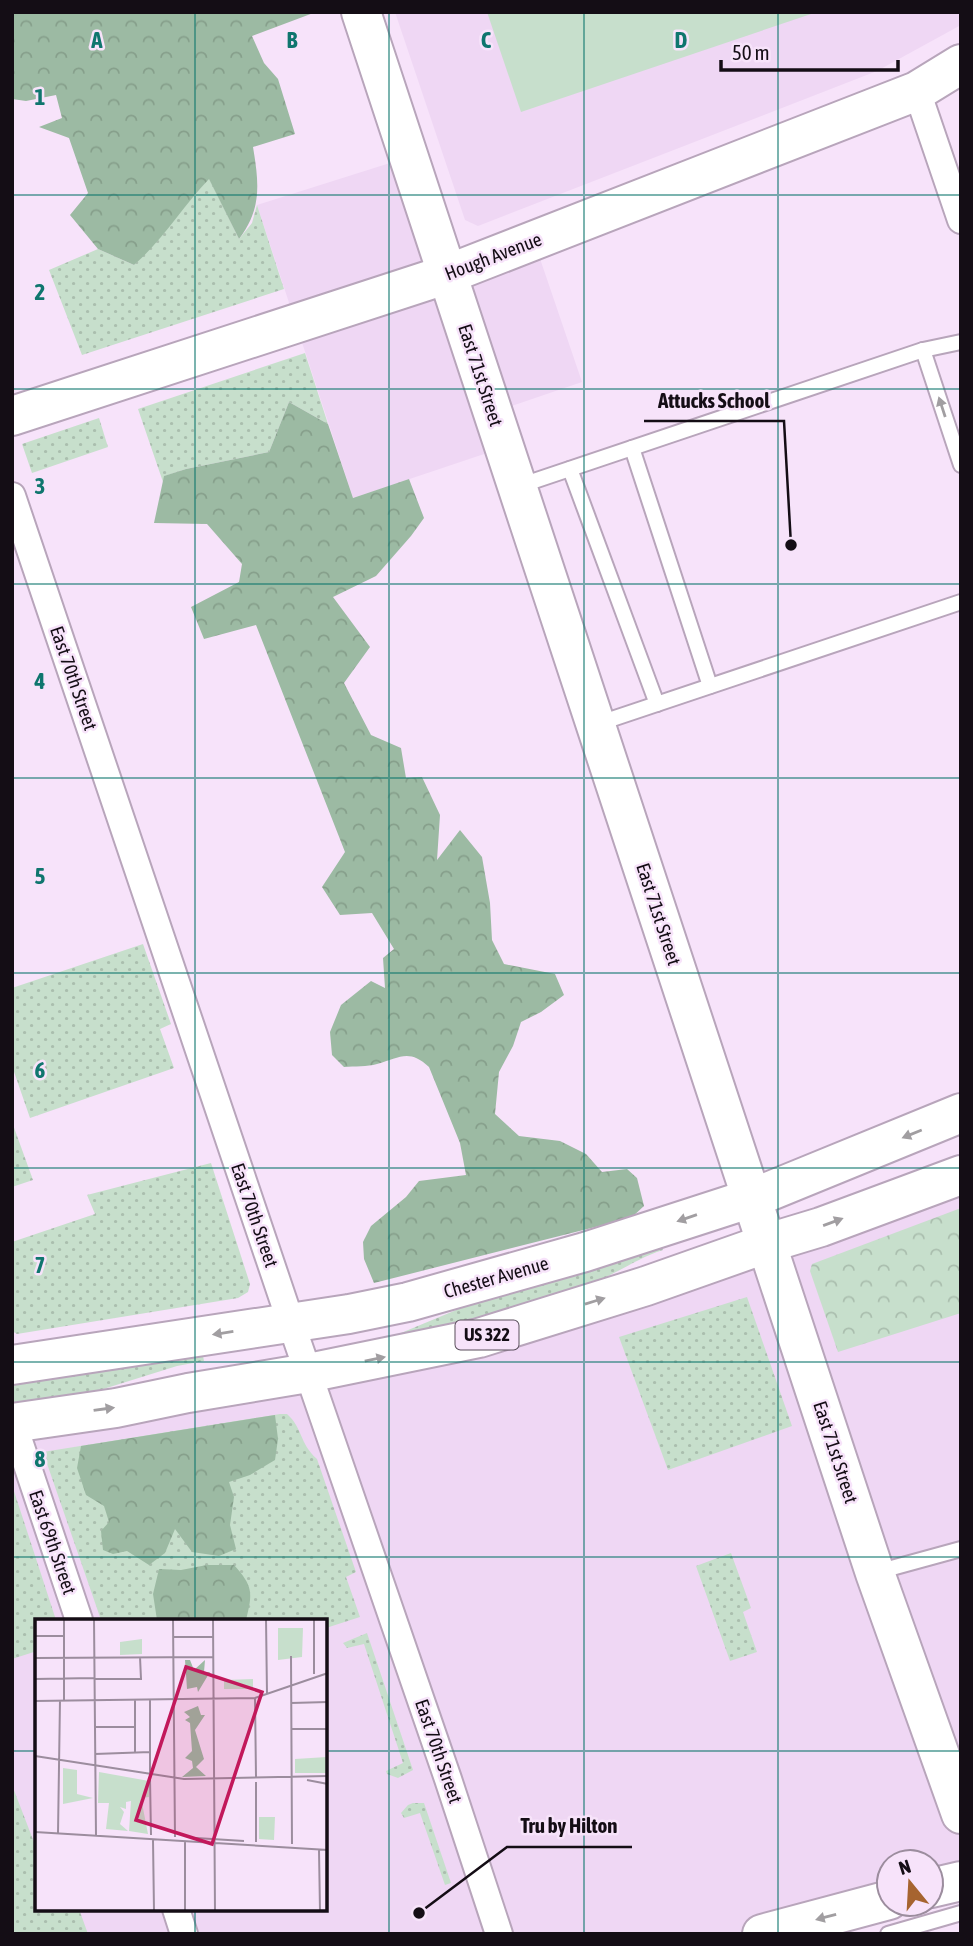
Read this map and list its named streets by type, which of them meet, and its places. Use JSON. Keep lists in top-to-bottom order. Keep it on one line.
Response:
{"streets":{"street":["Hough Avenue","East 71st Street","East 70th Street","Chester Avenue","US 322","East 69th Street"]},"crossings":[["Hough Avenue","East 71st Street"],["East 71st Street","Chester Avenue"],["East 71st Street","US 322"],["East 70th Street","Chester Avenue"],["East 70th Street","US 322"],["US 322","East 69th Street"]],"places":["Attucks School","Tru by Hilton"],"scale_bar":"50 m","north":"top","grid":{"columns":["A","B","C","D"],"rows":["1","2","3","4","5","6","7","8"]}}
